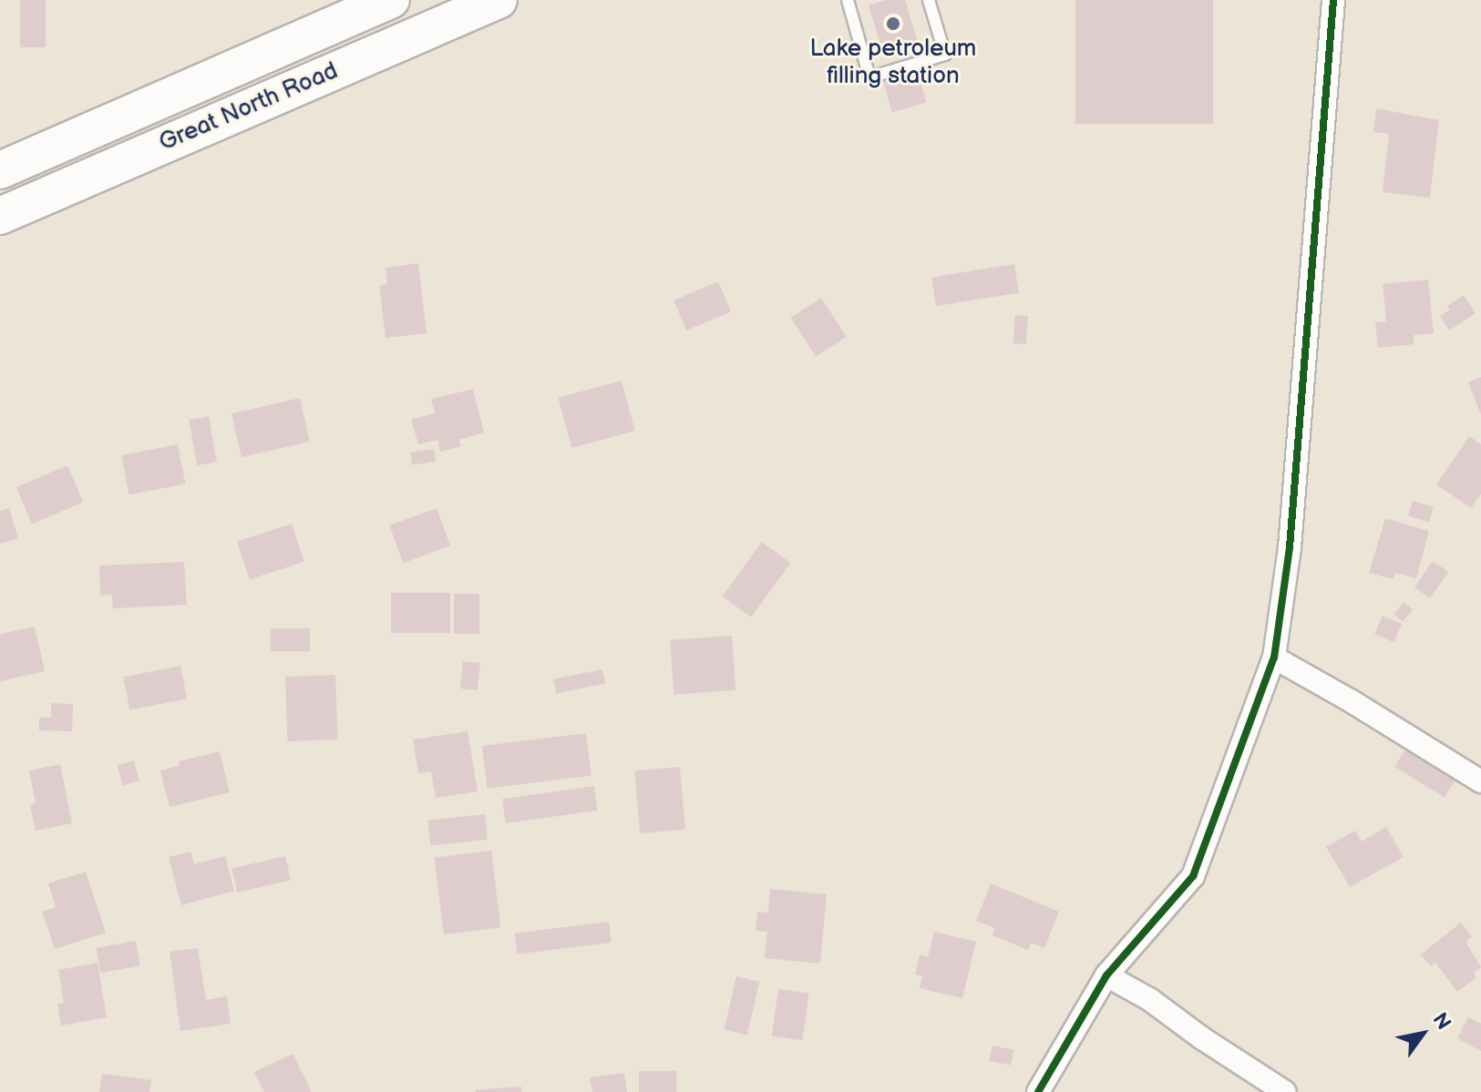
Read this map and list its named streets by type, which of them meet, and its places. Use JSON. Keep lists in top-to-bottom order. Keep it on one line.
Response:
{"streets":{"highway":["Great North Road"]},"places":["Lake petroleum filling station"],"north":"top right"}
